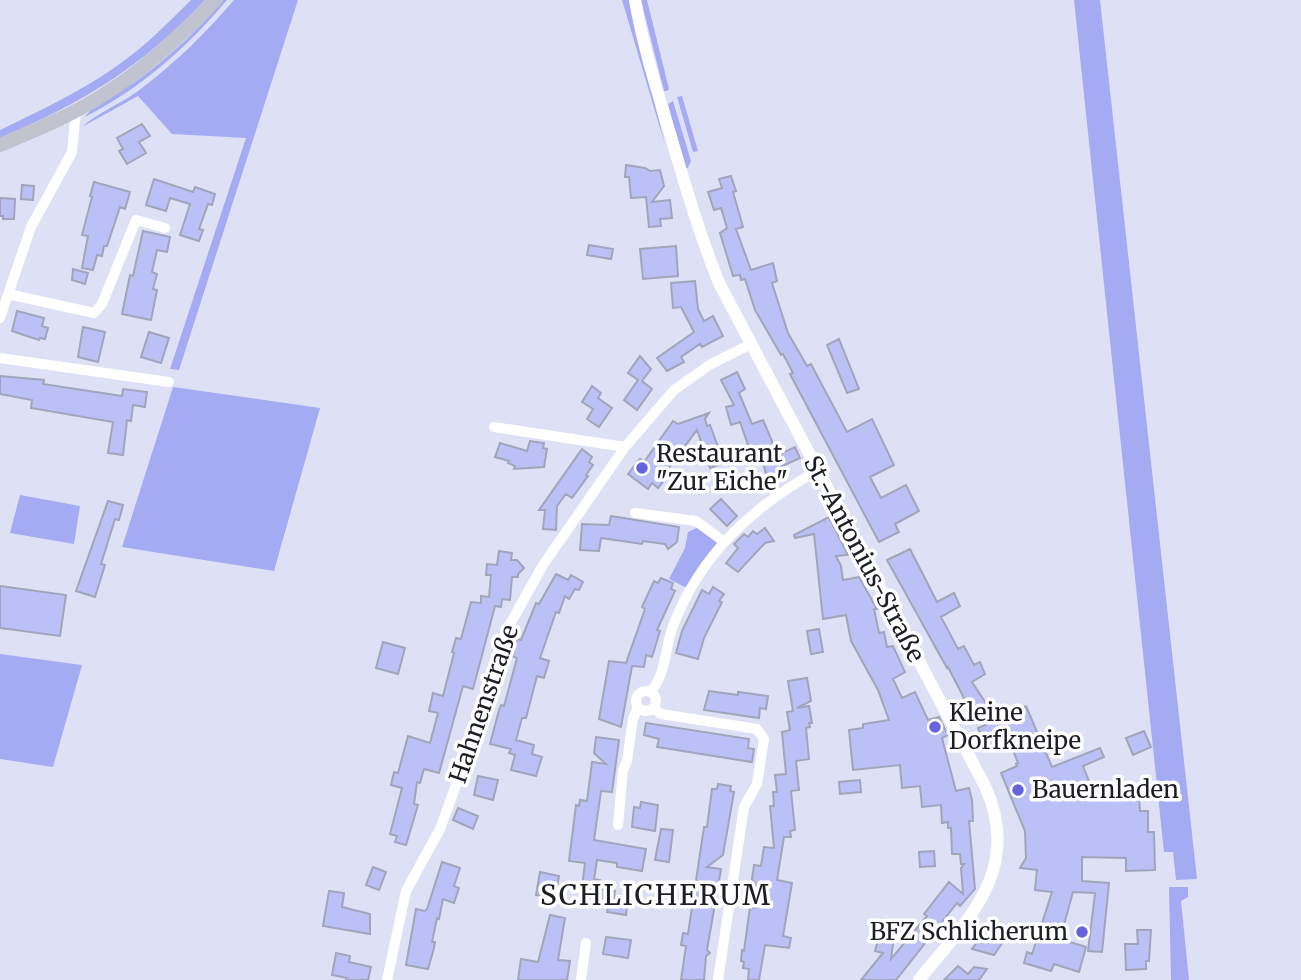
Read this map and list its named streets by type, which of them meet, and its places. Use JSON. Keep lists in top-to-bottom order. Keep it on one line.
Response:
{"streets":{"street":["St.-Antonius-Straße","Hahnenstraße"]},"crossings":[["St.-Antonius-Straße","Hahnenstraße"]],"districts":["SCHLICHERUM"],"places":["Restaurant \"Zur Eiche\"","Kleine Dorfkneipe","Bauernladen","BFZ Schlicherum"]}
